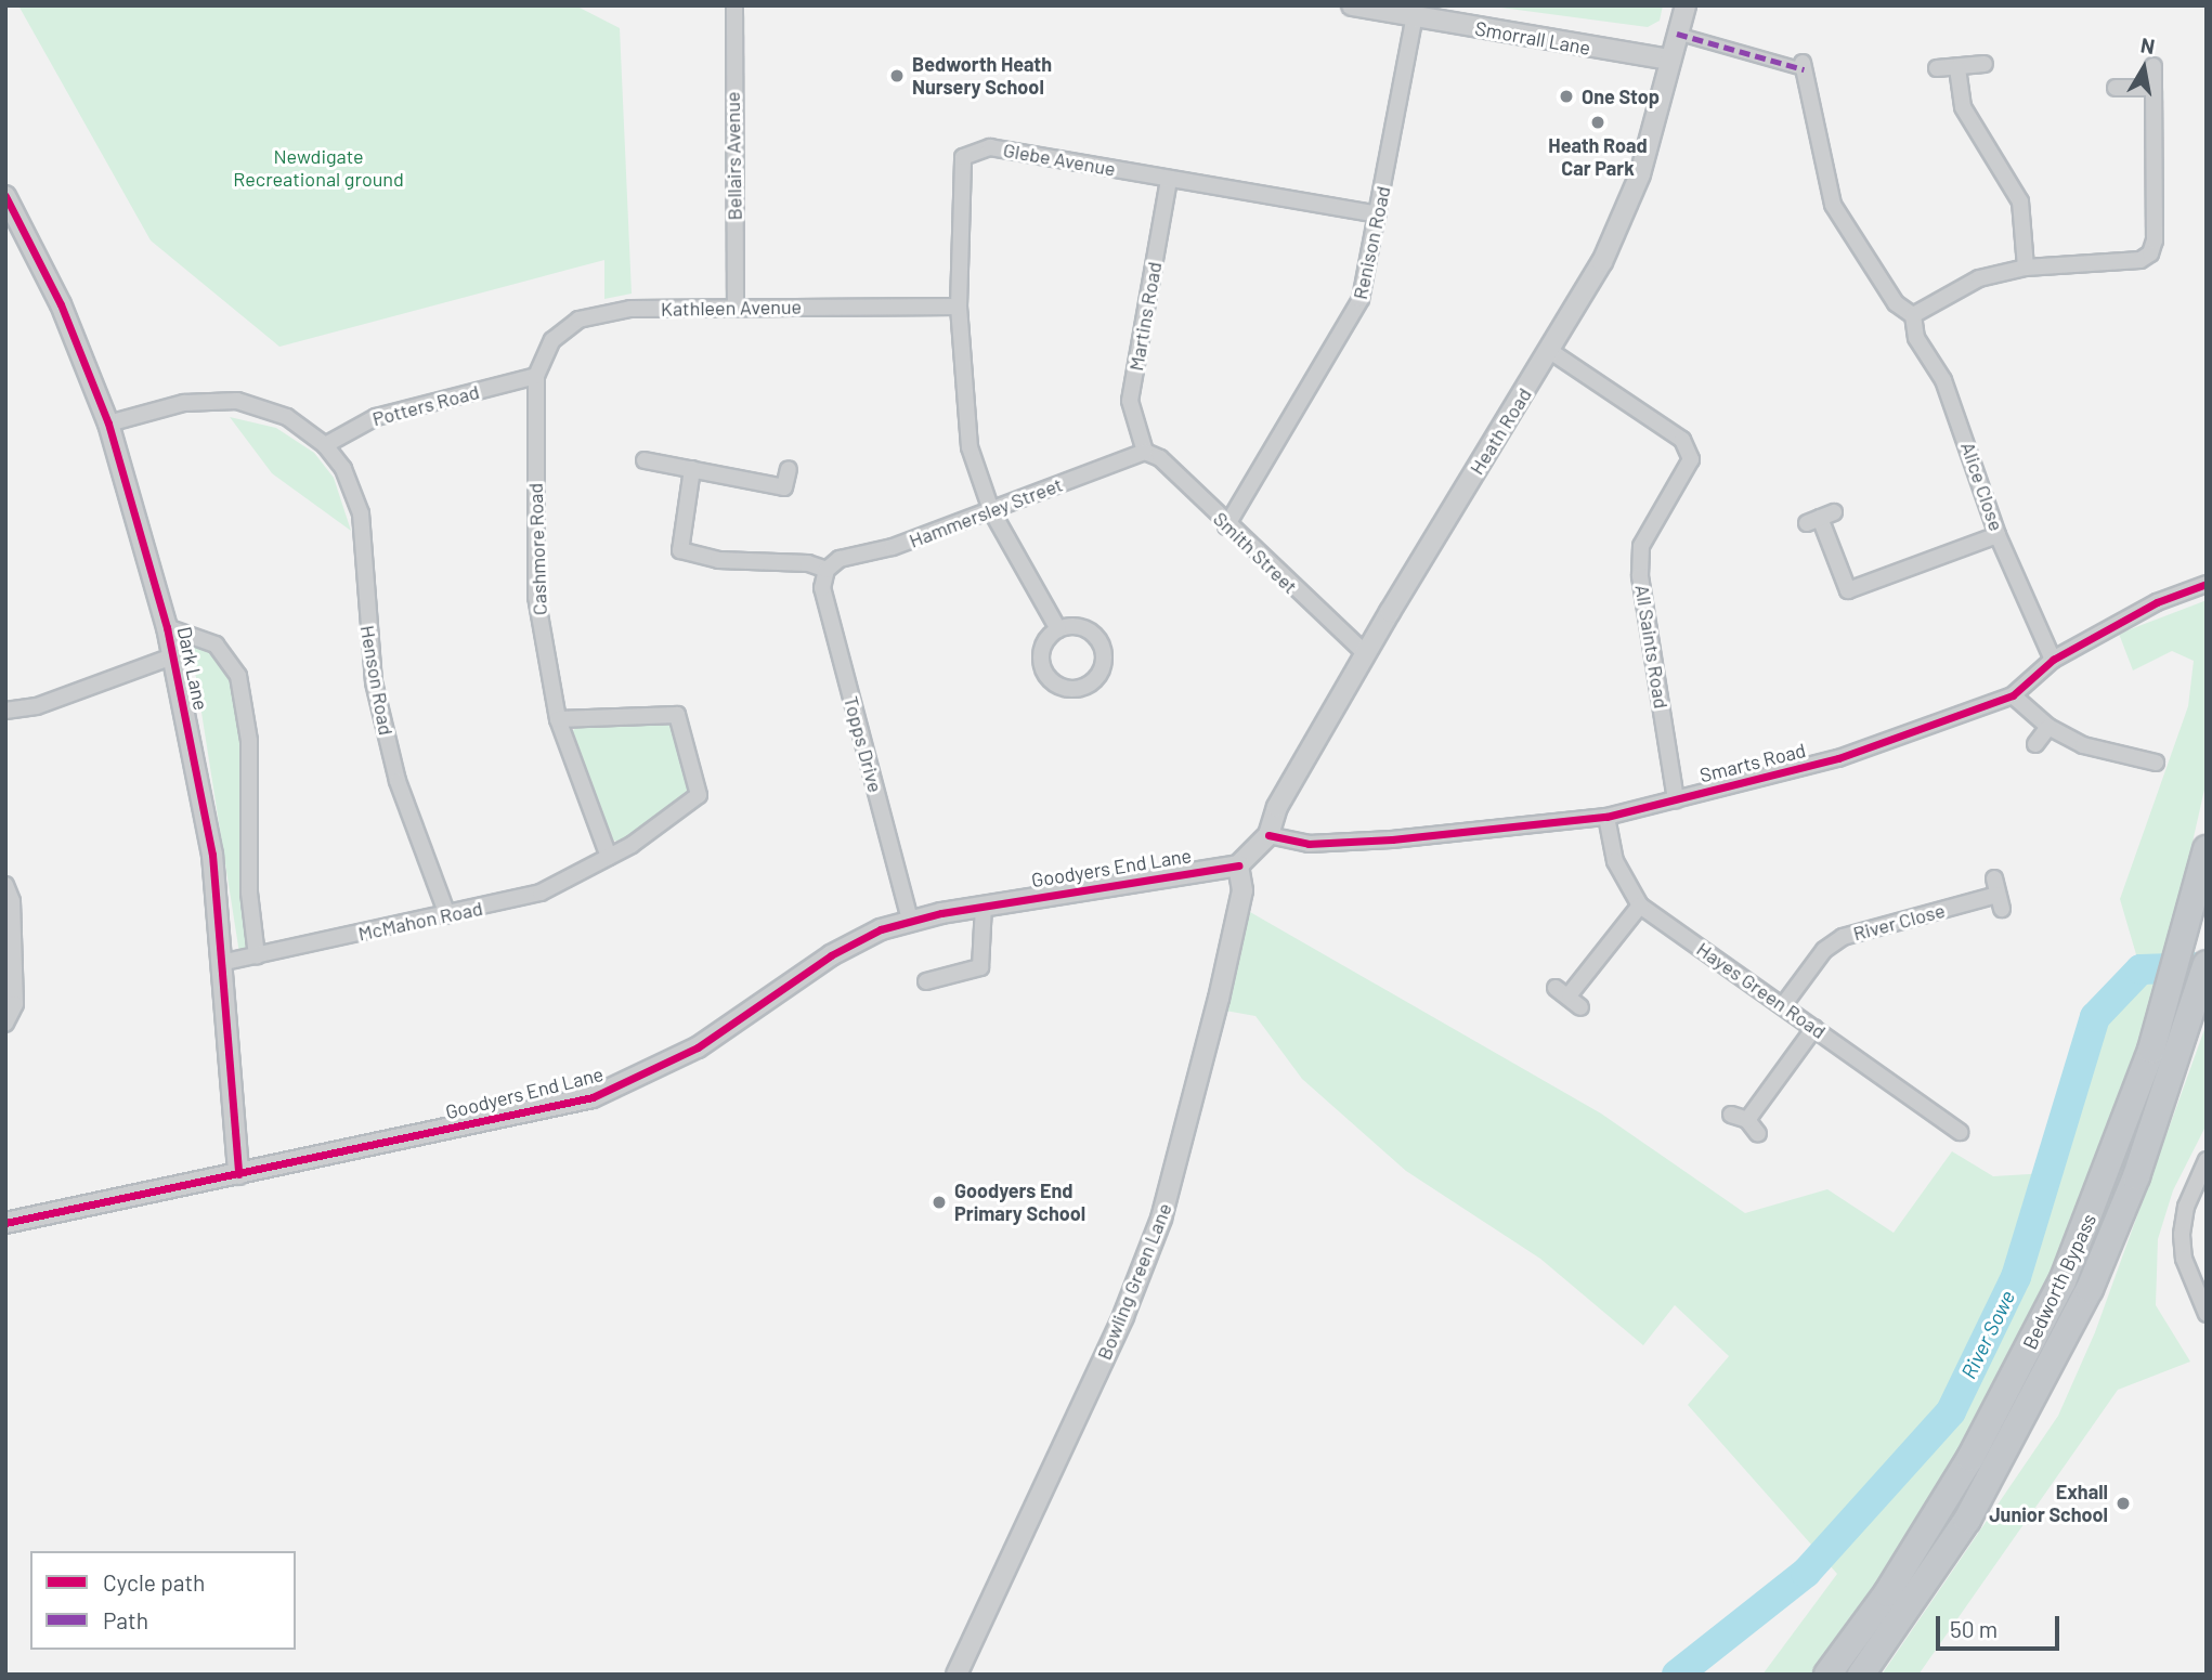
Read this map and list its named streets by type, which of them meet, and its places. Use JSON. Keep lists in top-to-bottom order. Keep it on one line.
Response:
{"streets":{"highway":["Bedworth Bypass"],"street":["Smorrall Lane","Bellairs Avenue","Glebe Avenue","Renison Road","Kathleen Avenue","Martins Road","Potters Road","Heath Road","Alice Close","Hammersley Street","Cashmore Road","Smith Street","All Saints Road","Dark Lane","Henson Road","Topps Drive","Smarts Road","Goodyers End Lane","McMahon Road","River Close","Hayes Green Road","Bowling Green Lane"]},"crossings":[["Smorrall Lane","Renison Road"],["Smorrall Lane","Heath Road"],["Bellairs Avenue","Kathleen Avenue"],["Glebe Avenue","Renison Road"],["Glebe Avenue","Kathleen Avenue"],["Glebe Avenue","Martins Road"],["Glebe Avenue","Hammersley Street"],["Renison Road","Smith Street"],["Kathleen Avenue","Potters Road"],["Kathleen Avenue","Cashmore Road"],["Martins Road","Hammersley Street"],["Martins Road","Smith Street"],["Potters Road","Cashmore Road"],["Potters Road","Henson Road"],["Heath Road","Alice Close"],["Heath Road","Smith Street"],["Heath Road","All Saints Road"],["Heath Road","Smarts Road"],["Alice Close","Smarts Road"],["Hammersley Street","Smith Street"],["Hammersley Street","Topps Drive"],["Cashmore Road","McMahon Road"],["All Saints Road","Smarts Road"],["Dark Lane","Goodyers End Lane"],["Dark Lane","McMahon Road"],["Henson Road","McMahon Road"],["Topps Drive","Goodyers End Lane"],["Smarts Road","Hayes Green Road"],["Goodyers End Lane","Bowling Green Lane"],["River Close","Hayes Green Road"]],"water":["River Sowe"],"parks":["Newdigate Recreational ground"],"places":["Bedworth Heath Nursery School","One Stop","Heath Road Car Park","Goodyers End Primary School","Exhall Junior School"],"legend":["Cycle path","Path"],"scale_bar":"50 m","north":"top"}
